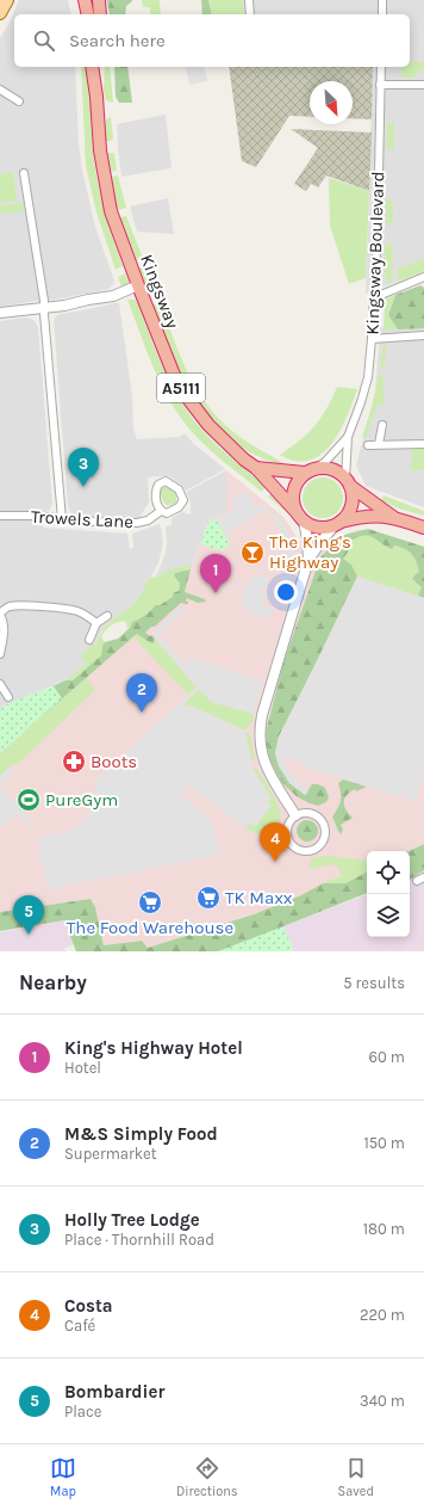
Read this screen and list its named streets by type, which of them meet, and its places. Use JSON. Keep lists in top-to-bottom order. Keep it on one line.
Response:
{"streets":{"highway":["Kingsway","A5111"],"street":["Kingsway Boulevard","Trowels Lane"]},"crossings":[["Kingsway","A5111"]],"places":{"bar":["The King's Highway"],"pharmacy":["Boots"],"sports":["PureGym"],"supermarket":["TK Maxx","The Food Warehouse"]},"north":"bottom right","page":{"search":"Search here","pins":["3","1","2","4","5"],"heading":["Nearby","5 results"],"list":[{"mark":"1","name":"King's Highway Hotel","note":"Hotel","value":"60 m"},{"mark":"2","name":"M&S Simply Food","note":"Supermarket","value":"150 m"},{"mark":"3","name":"Holly Tree Lodge","note":"Place · Thornhill Road","value":"180 m"},{"mark":"4","name":"Costa","note":"Café","value":"220 m"},{"mark":"5","name":"Bombardier","note":"Place","value":"340 m"}],"nav":["Map","Directions","Saved"]}}
